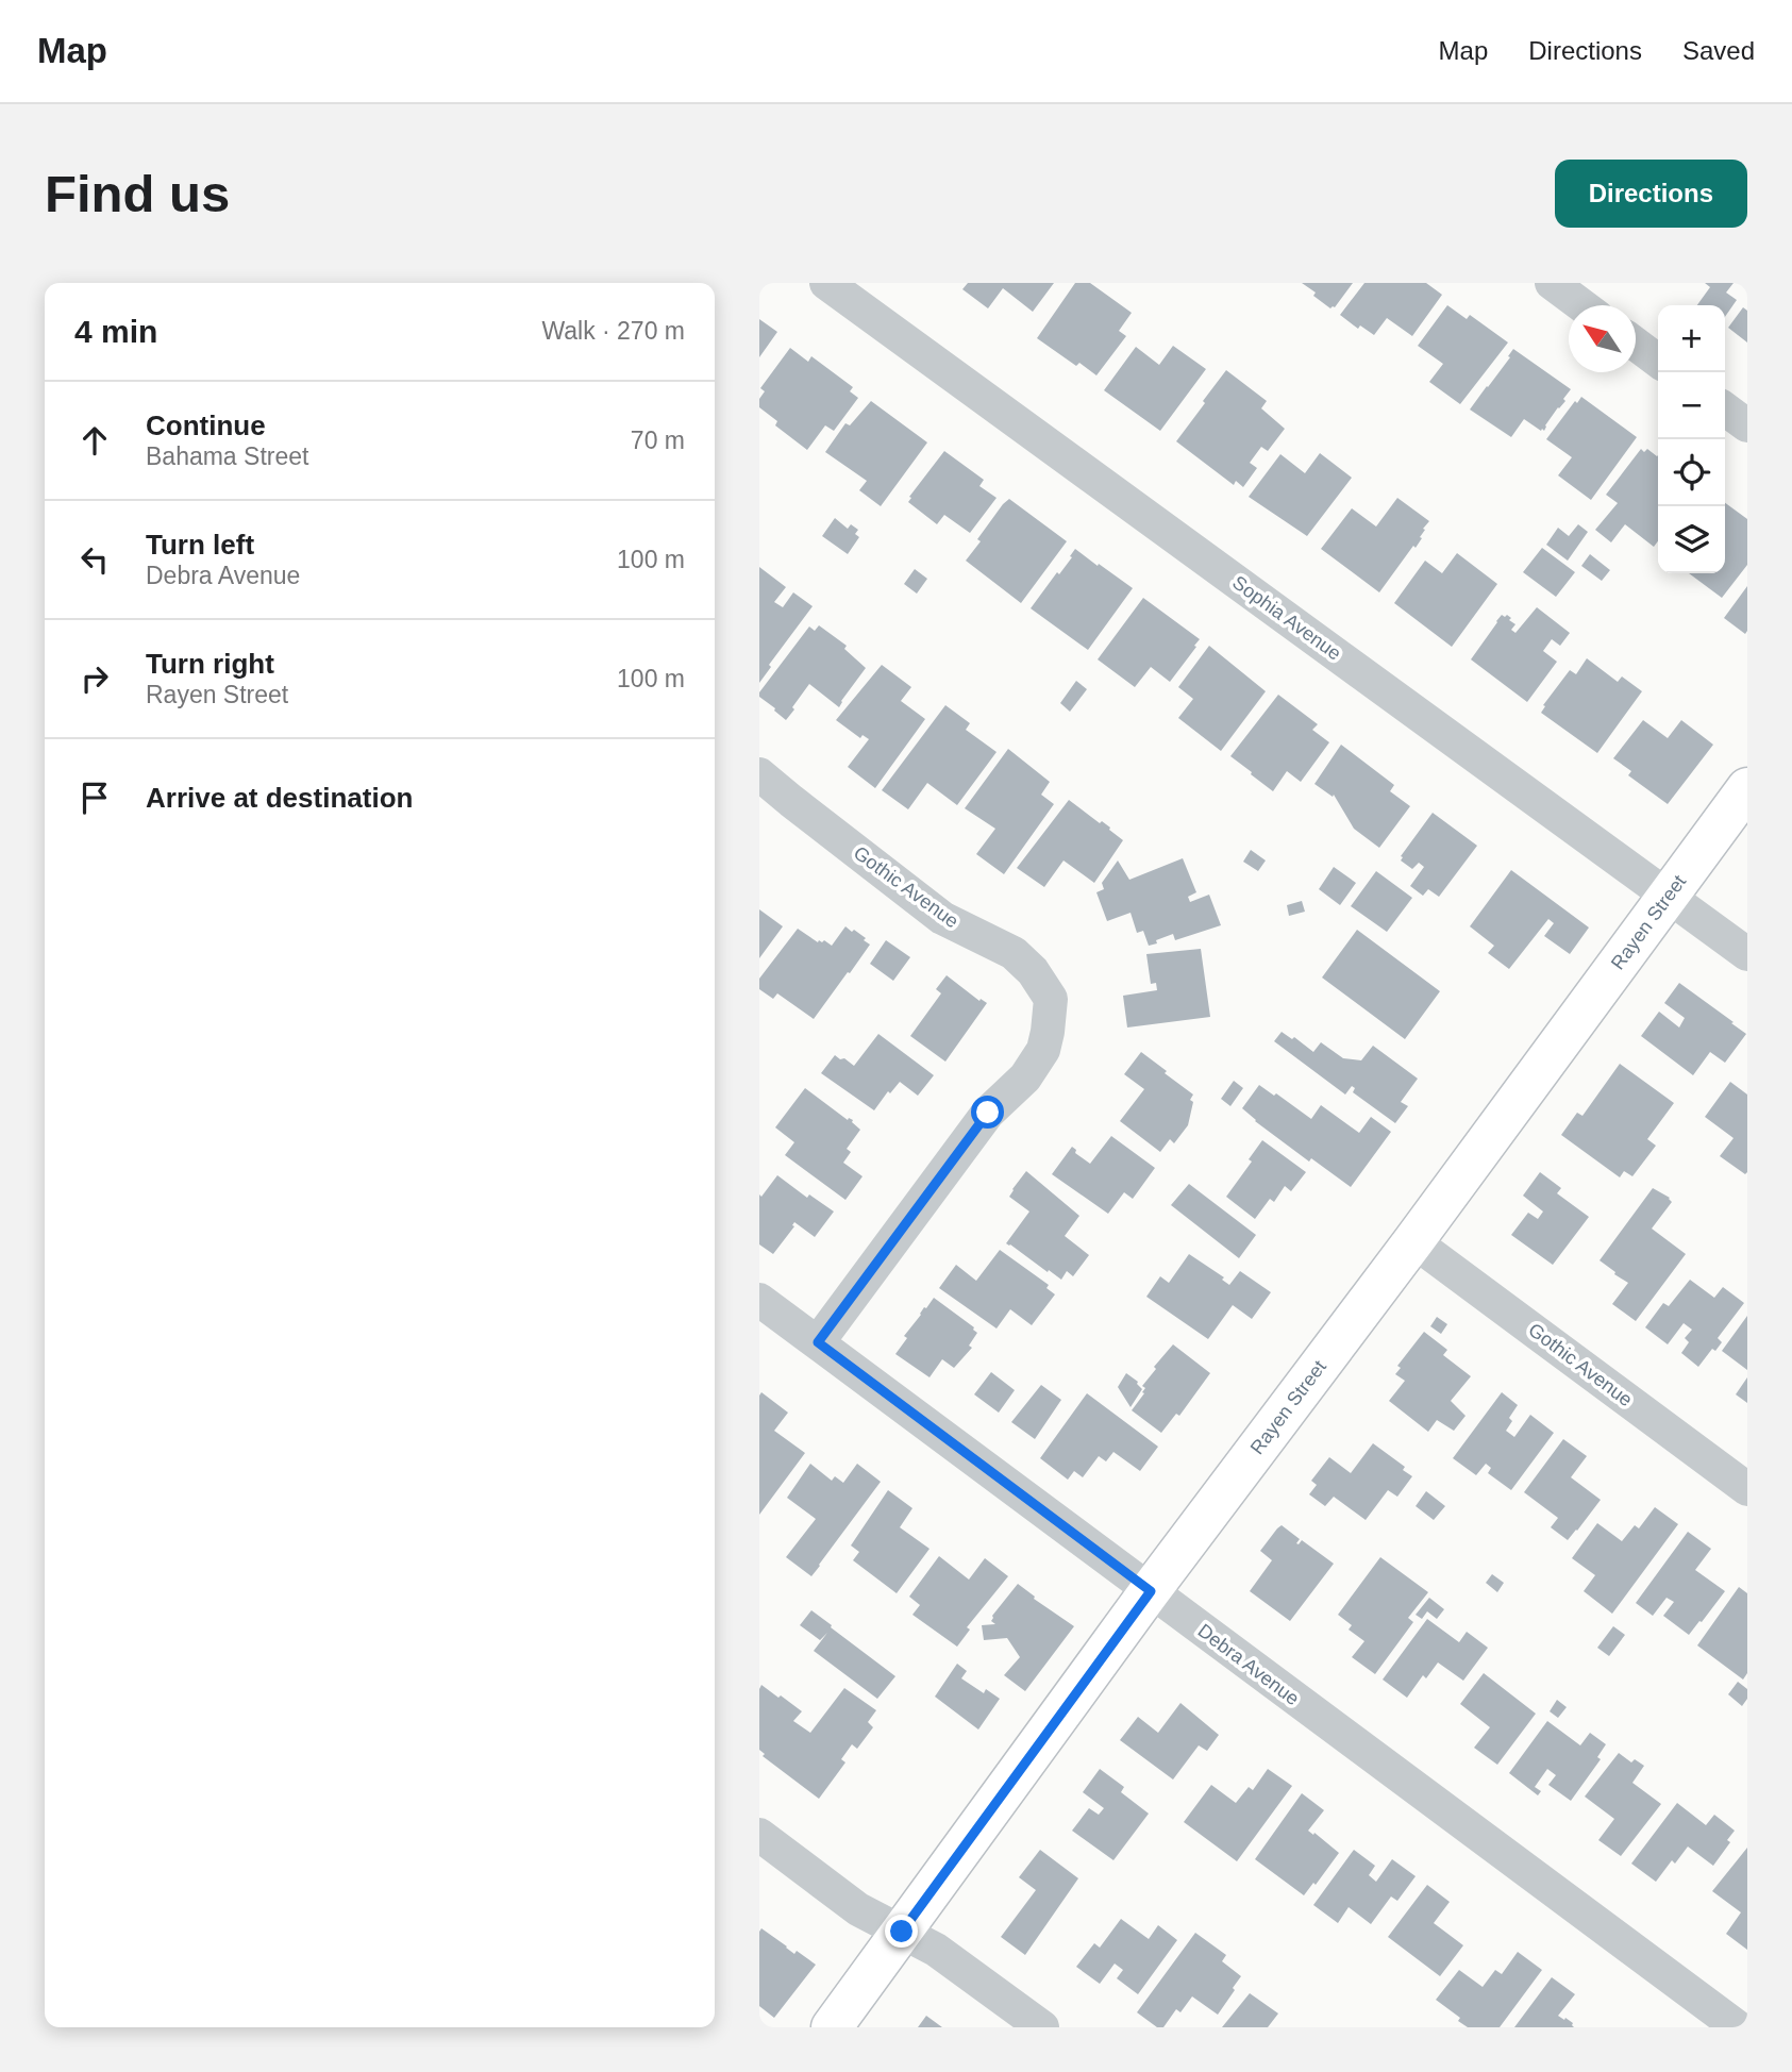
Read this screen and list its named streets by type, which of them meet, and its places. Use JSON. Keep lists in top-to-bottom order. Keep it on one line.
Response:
{"streets":{"street":["Sophia Avenue","Gothic Avenue","Rayen Street","Debra Avenue"]},"crossings":[["Sophia Avenue","Rayen Street"],["Gothic Avenue","Rayen Street"],["Gothic Avenue","Debra Avenue"],["Rayen Street","Debra Avenue"]],"north":"top left","page":{"header":"Map","nav":["Map","Directions","Saved"],"buttons":"Directions","title":"Find us","heading":["4 min","Walk · 270 m"],"map_buttons":["+","−"],"list":[["Continue","Bahama Street","70 m"],["Turn left","Debra Avenue","100 m"],["Turn right","Rayen Street","100 m"],"Arrive at destination"]}}
